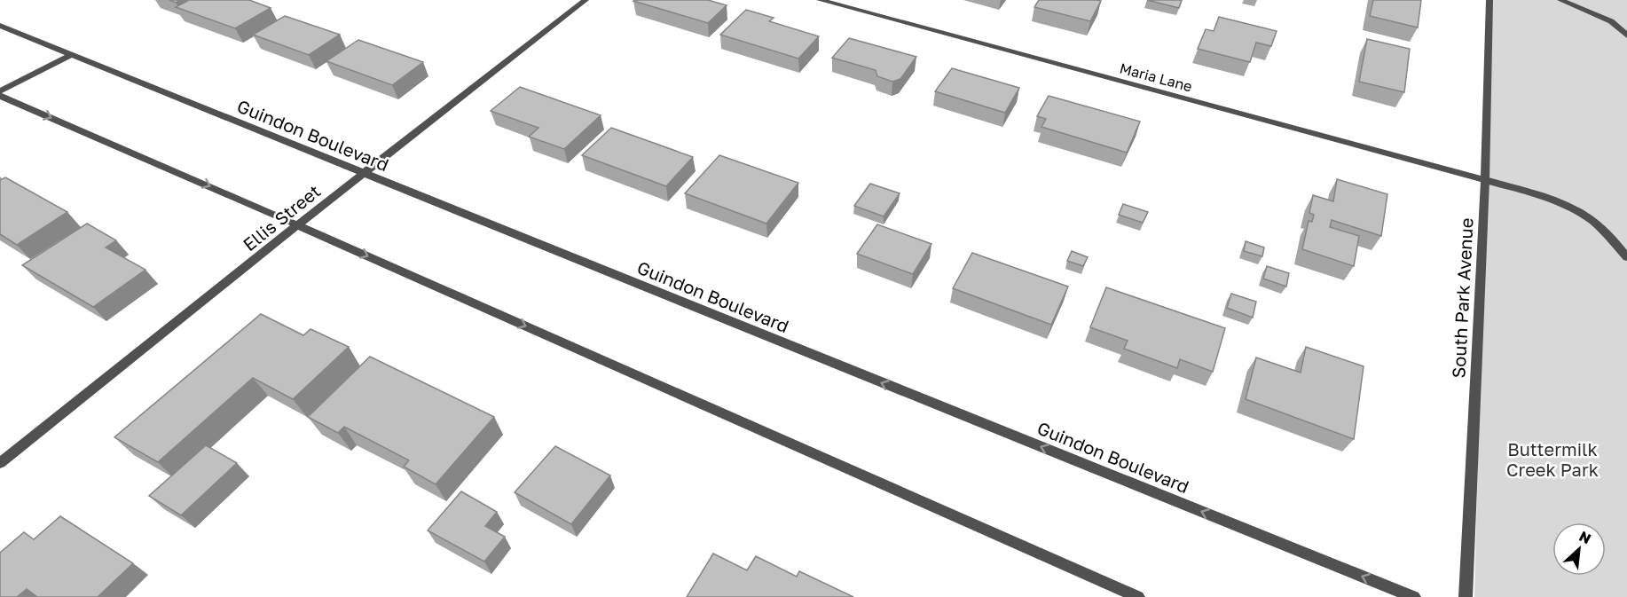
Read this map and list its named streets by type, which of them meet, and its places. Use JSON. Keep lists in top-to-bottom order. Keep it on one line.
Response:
{"streets":{"street":["Maria Lane","Guindon Boulevard","Ellis Street","South Park Avenue"]},"crossings":[["Maria Lane","South Park Avenue"],["Guindon Boulevard","Ellis Street"]],"parks":["Buttermilk Creek Park"],"north":"top right"}
